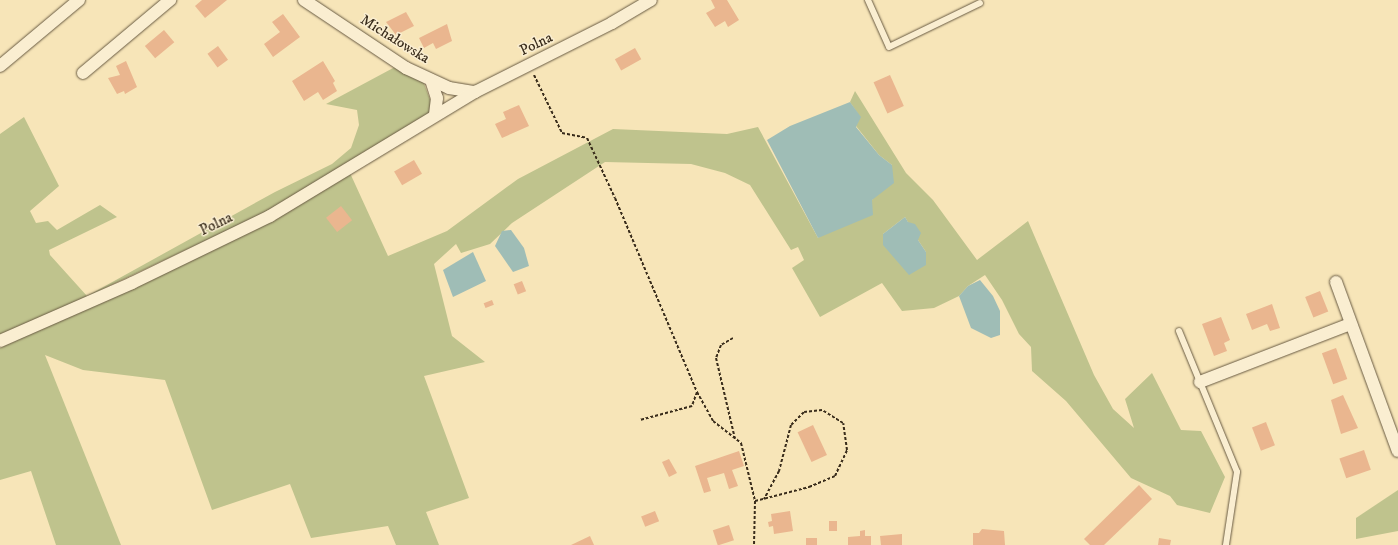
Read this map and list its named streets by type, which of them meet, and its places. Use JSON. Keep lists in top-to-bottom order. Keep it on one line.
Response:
{"streets":{"street":["Michałowska","Polna"]},"crossings":[["Michałowska","Polna"]]}
